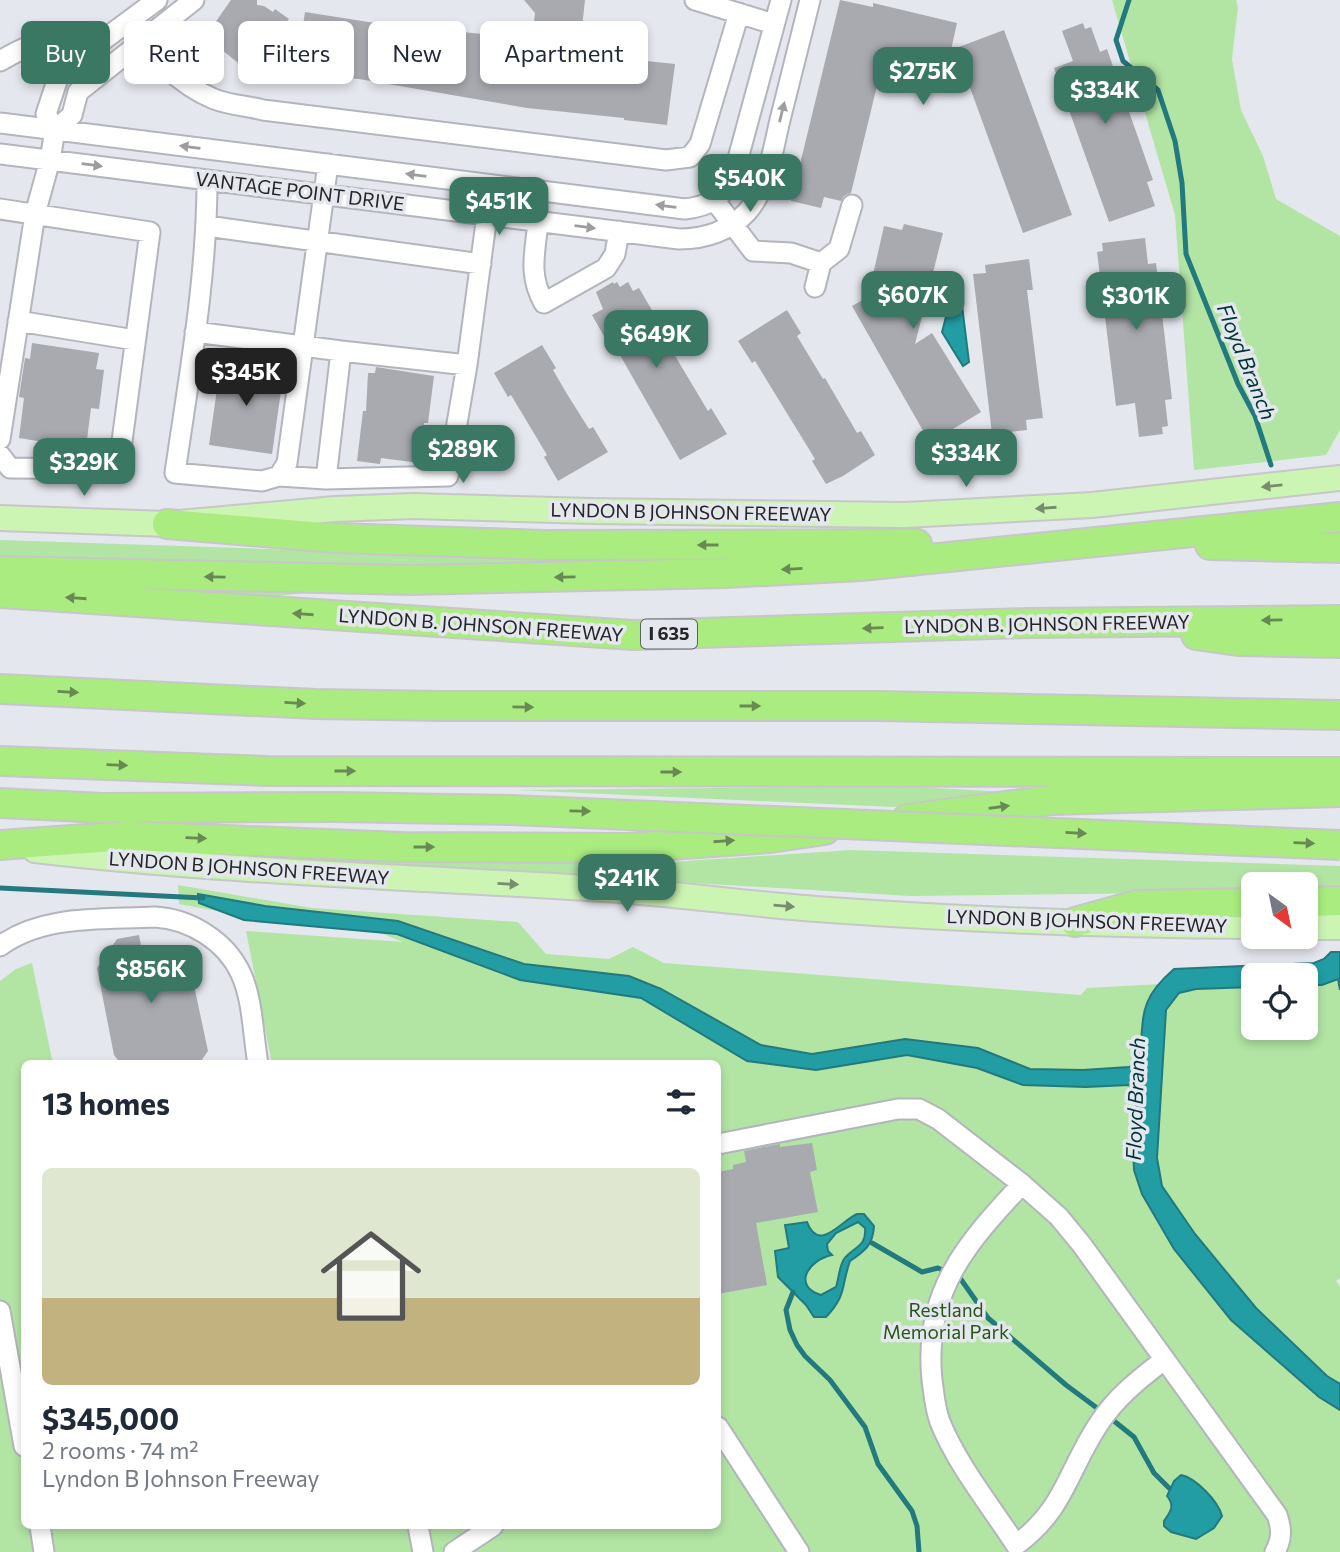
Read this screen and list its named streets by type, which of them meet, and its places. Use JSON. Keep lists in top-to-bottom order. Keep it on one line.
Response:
{"streets":{"highway":["LYNDON B. JOHNSON FREEWAY","I 635"],"main road":["LYNDON B JOHNSON FREEWAY"],"street":["VANTAGE POINT DRIVE"]},"water":["Floyd Branch"],"parks":["Restland Memorial Park"],"north":"bottom right","page":{"chip":["Buy","Rent","Filters","New","Apartment"],"price":["$275K","$334K","$540K","$451K","$607K","$301K","$649K","$345K","$289K","$334K","$329K","$241K","$856K"],"heading":"13 homes","list":[{"name":"$345,000","note":"2 rooms · 74 m² · Lyndon B Johnson Freeway"}]}}
